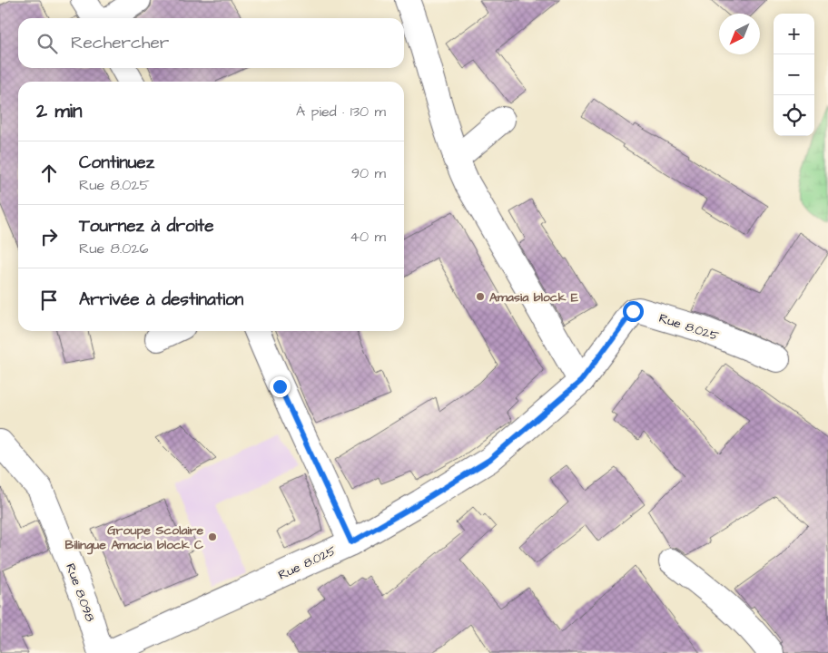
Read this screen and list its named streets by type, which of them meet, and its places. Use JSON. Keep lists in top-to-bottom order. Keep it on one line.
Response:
{"streets":{"street":["Rue 8.025","Rue 8.098"]},"places":["Amasia block E","Groupe Scolaire Bilingue Amacia block C"],"north":"bottom left","page":{"map_buttons":["+","−"],"search":"Rechercher","heading":["2 min","À pied · 130 m"],"list":[["Continuez","Rue 8.025","90 m"],["Tournez à droite","Rue 8.026","40 m"],"Arrivée à destination"]}}
